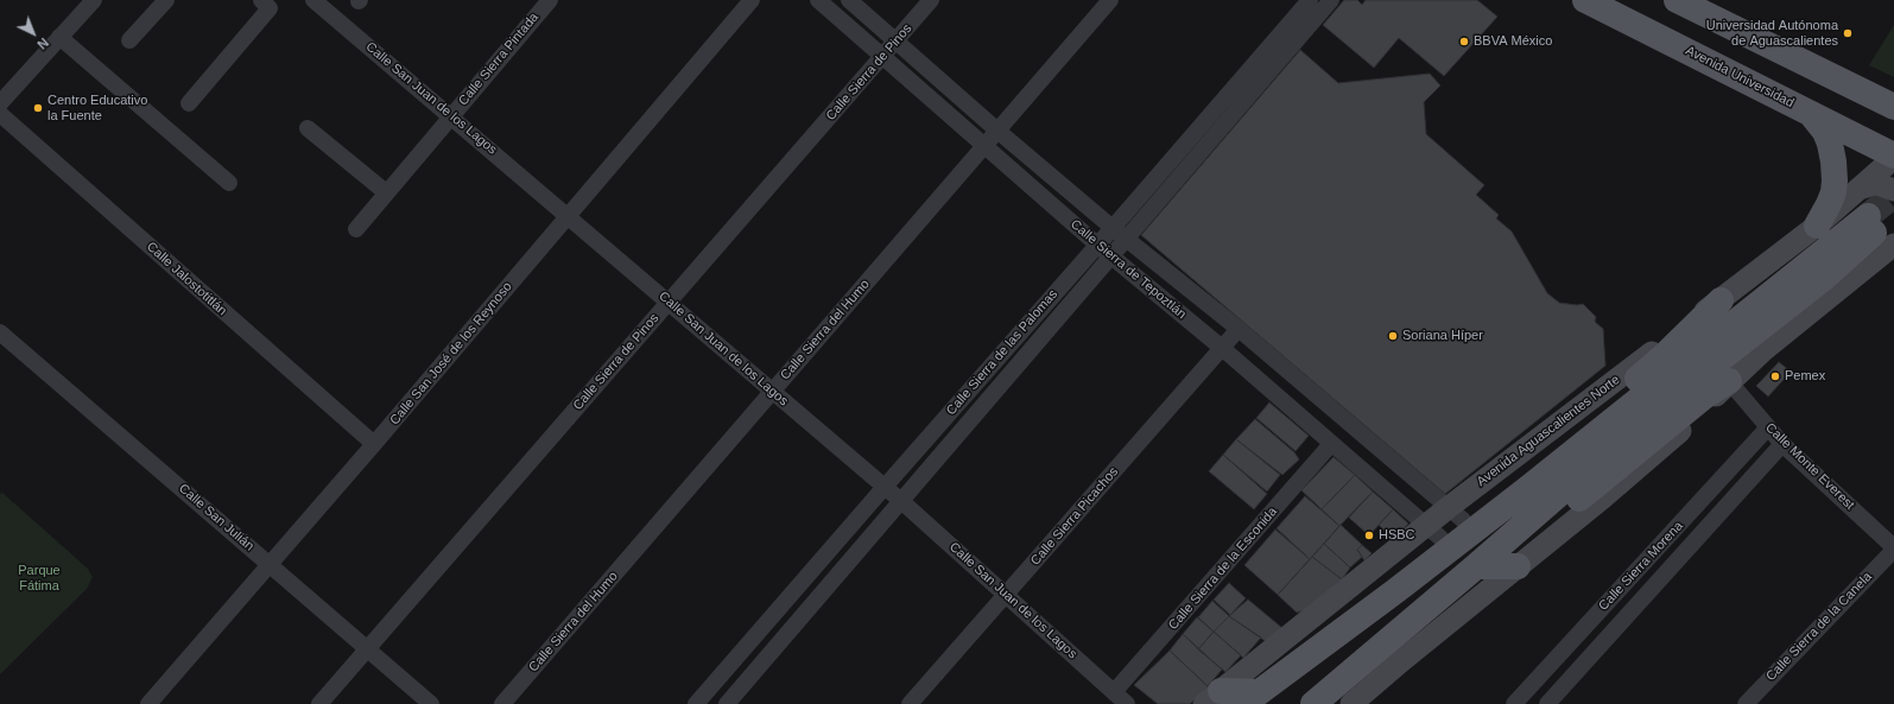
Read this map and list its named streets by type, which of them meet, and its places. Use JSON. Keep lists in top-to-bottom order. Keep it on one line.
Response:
{"streets":{"main road":["Avenida Universidad"],"street":["Calle Sierra Pintada","Calle Sierra de Pinos","Calle San Juan de los Lagos","Calle Sierra de Tepoztlán","Calle Jalostotitlán","Calle Sierra del Humo","Calle Sierra de las Palomas","Calle San José de los Reynoso","Calle Monte Everest","Calle Sierra Picachos","Calle San Julián","Calle Sierra Morena","Calle Sierra de la Esconida","Calle Sierra de la Canela"]},"crossings":[["Calle Sierra Pintada","Calle San Juan de los Lagos"],["Calle Sierra de Pinos","Calle San Juan de los Lagos"],["Calle Sierra de Pinos","Calle Sierra de Tepoztlán"],["Calle Sierra de Pinos","Calle San Julián"],["Calle San Juan de los Lagos","Calle Sierra del Humo"],["Calle San Juan de los Lagos","Calle Sierra de las Palomas"],["Calle San Juan de los Lagos","Calle San José de los Reynoso"],["Calle San Juan de los Lagos","Calle Sierra Picachos"],["Calle San Juan de los Lagos","Calle Sierra de la Esconida"],["Calle Sierra de Tepoztlán","Calle Sierra del Humo"],["Calle Sierra de Tepoztlán","Calle Sierra de las Palomas"],["Calle Sierra de Tepoztlán","Calle Sierra Picachos"],["Calle Sierra de Tepoztlán","Calle Sierra de la Esconida"],["Calle Jalostotitlán","Calle San José de los Reynoso"],["Calle San José de los Reynoso","Calle San Julián"],["Calle Monte Everest","Calle Sierra Morena"],["Calle Monte Everest","Calle Sierra de la Canela"]],"parks":["Parque Fátima"],"places":["Universidad Autónoma de Aguascalientes","BBVA México","Centro Educativo la Fuente","Soriana Híper","Pemex","HSBC"],"north":"bottom right"}
